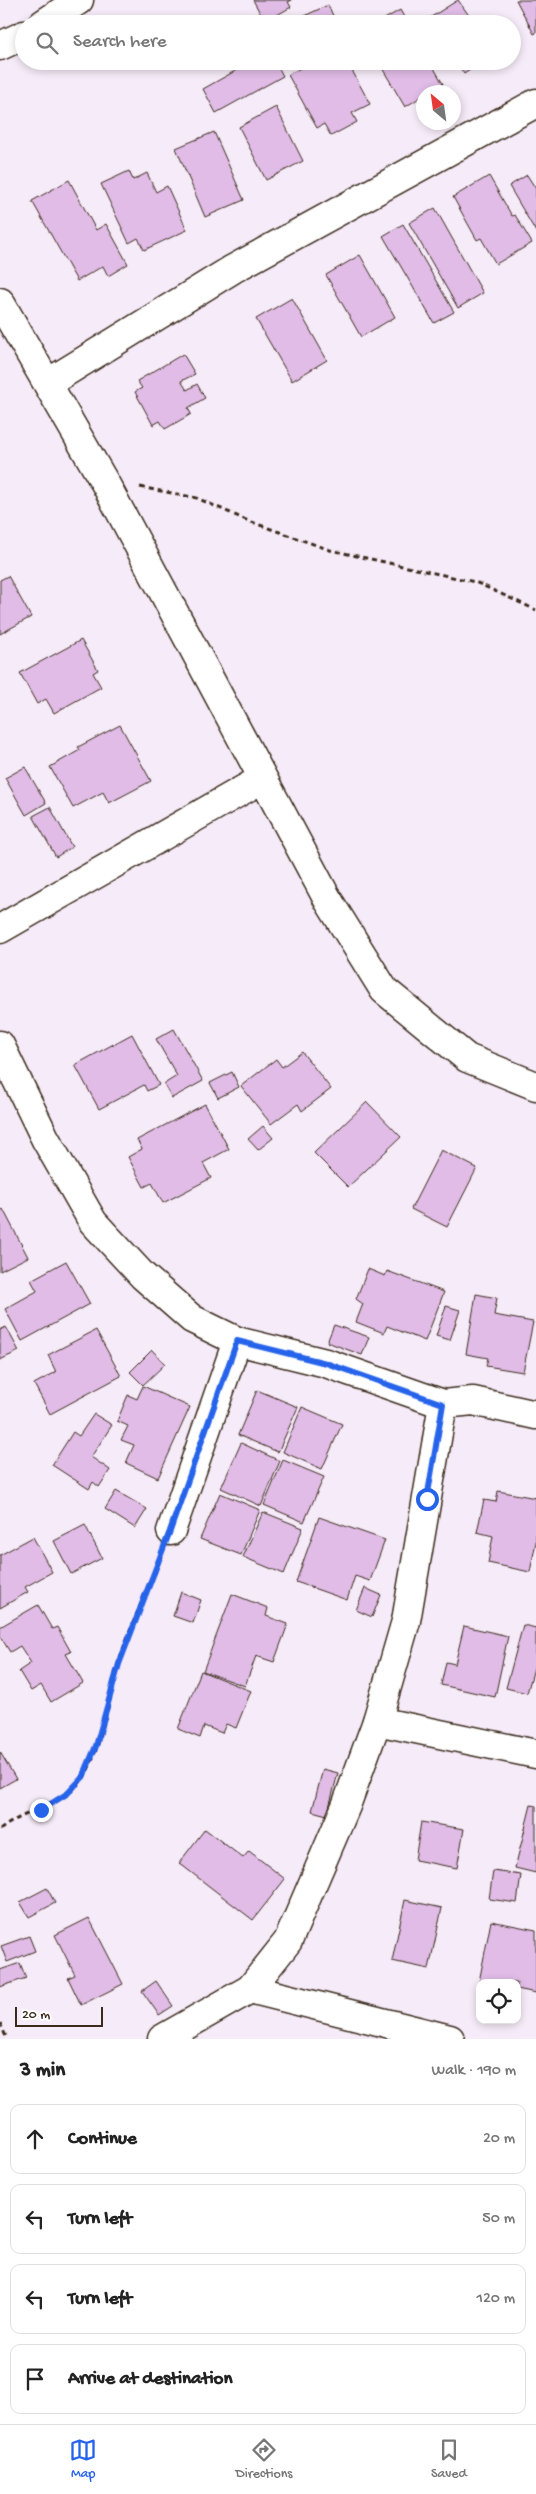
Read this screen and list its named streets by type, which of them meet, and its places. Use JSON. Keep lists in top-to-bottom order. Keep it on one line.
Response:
{"scale_bar":"20 m","north":"top left","page":{"search":"Search here","scale":"20 m","heading":["3 min","Walk · 190 m"],"list":[["Continue","20 m"],["Turn left","50 m"],["Turn left","120 m"],"Arrive at destination"],"nav":["Map","Directions","Saved"]}}
